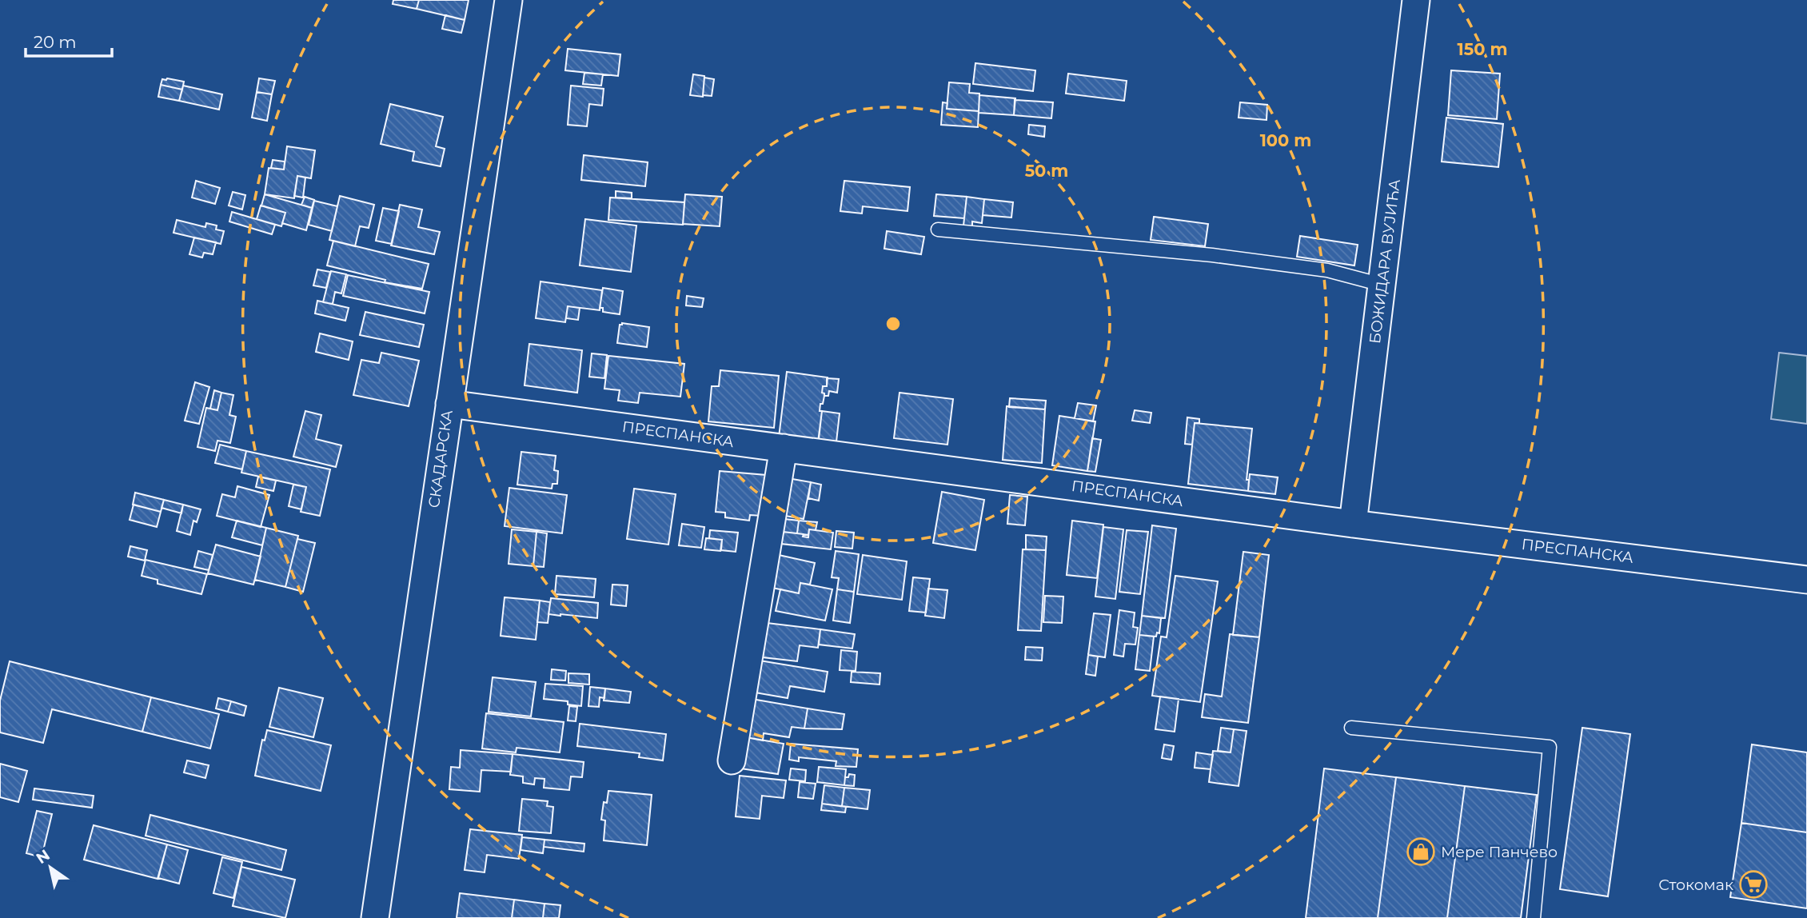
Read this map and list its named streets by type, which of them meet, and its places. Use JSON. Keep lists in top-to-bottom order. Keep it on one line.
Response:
{"streets":{"street":["БОЖИДАРА ВУЈИЋА","ПРЕСПАНСКА","СКАДАРСКА"]},"crossings":[["БОЖИДАРА ВУЈИЋА","ПРЕСПАНСКА"],["ПРЕСПАНСКА","СКАДАРСКА"]],"places":{"shop":["Мере Панчево"],"supermarket":["Стокомак"]},"scale_bar":"20 m","north":"top left","rings":["150 m","100 m","50 m"]}
